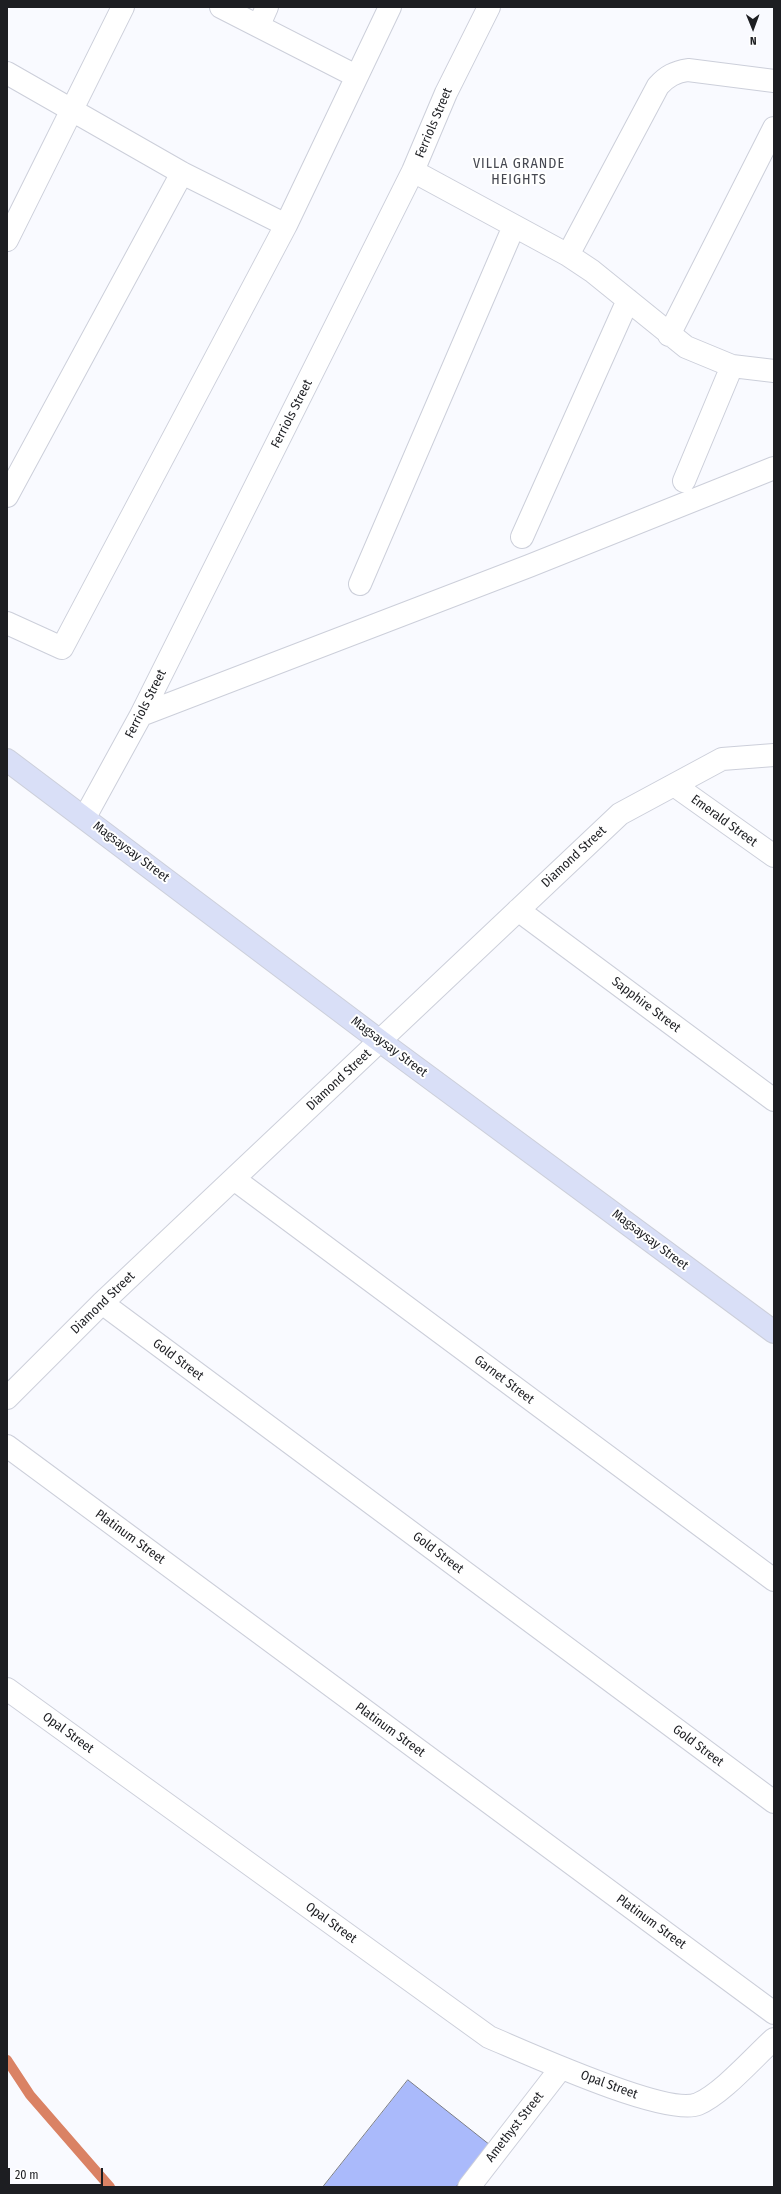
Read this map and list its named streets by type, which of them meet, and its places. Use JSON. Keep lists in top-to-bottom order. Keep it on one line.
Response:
{"streets":{"street":["Ferriols Street","Emerald Street","Magsaysay Street","Diamond Street","Sapphire Street","Gold Street","Garnet Street","Platinum Street","Opal Street","Amethyst Street"]},"crossings":[["Ferriols Street","Magsaysay Street"],["Emerald Street","Diamond Street"],["Magsaysay Street","Diamond Street"],["Diamond Street","Sapphire Street"],["Diamond Street","Gold Street"],["Diamond Street","Garnet Street"],["Opal Street","Amethyst Street"]],"districts":["VILLA GRANDE HEIGHTS"],"scale_bar":"20 m","north":"bottom"}
